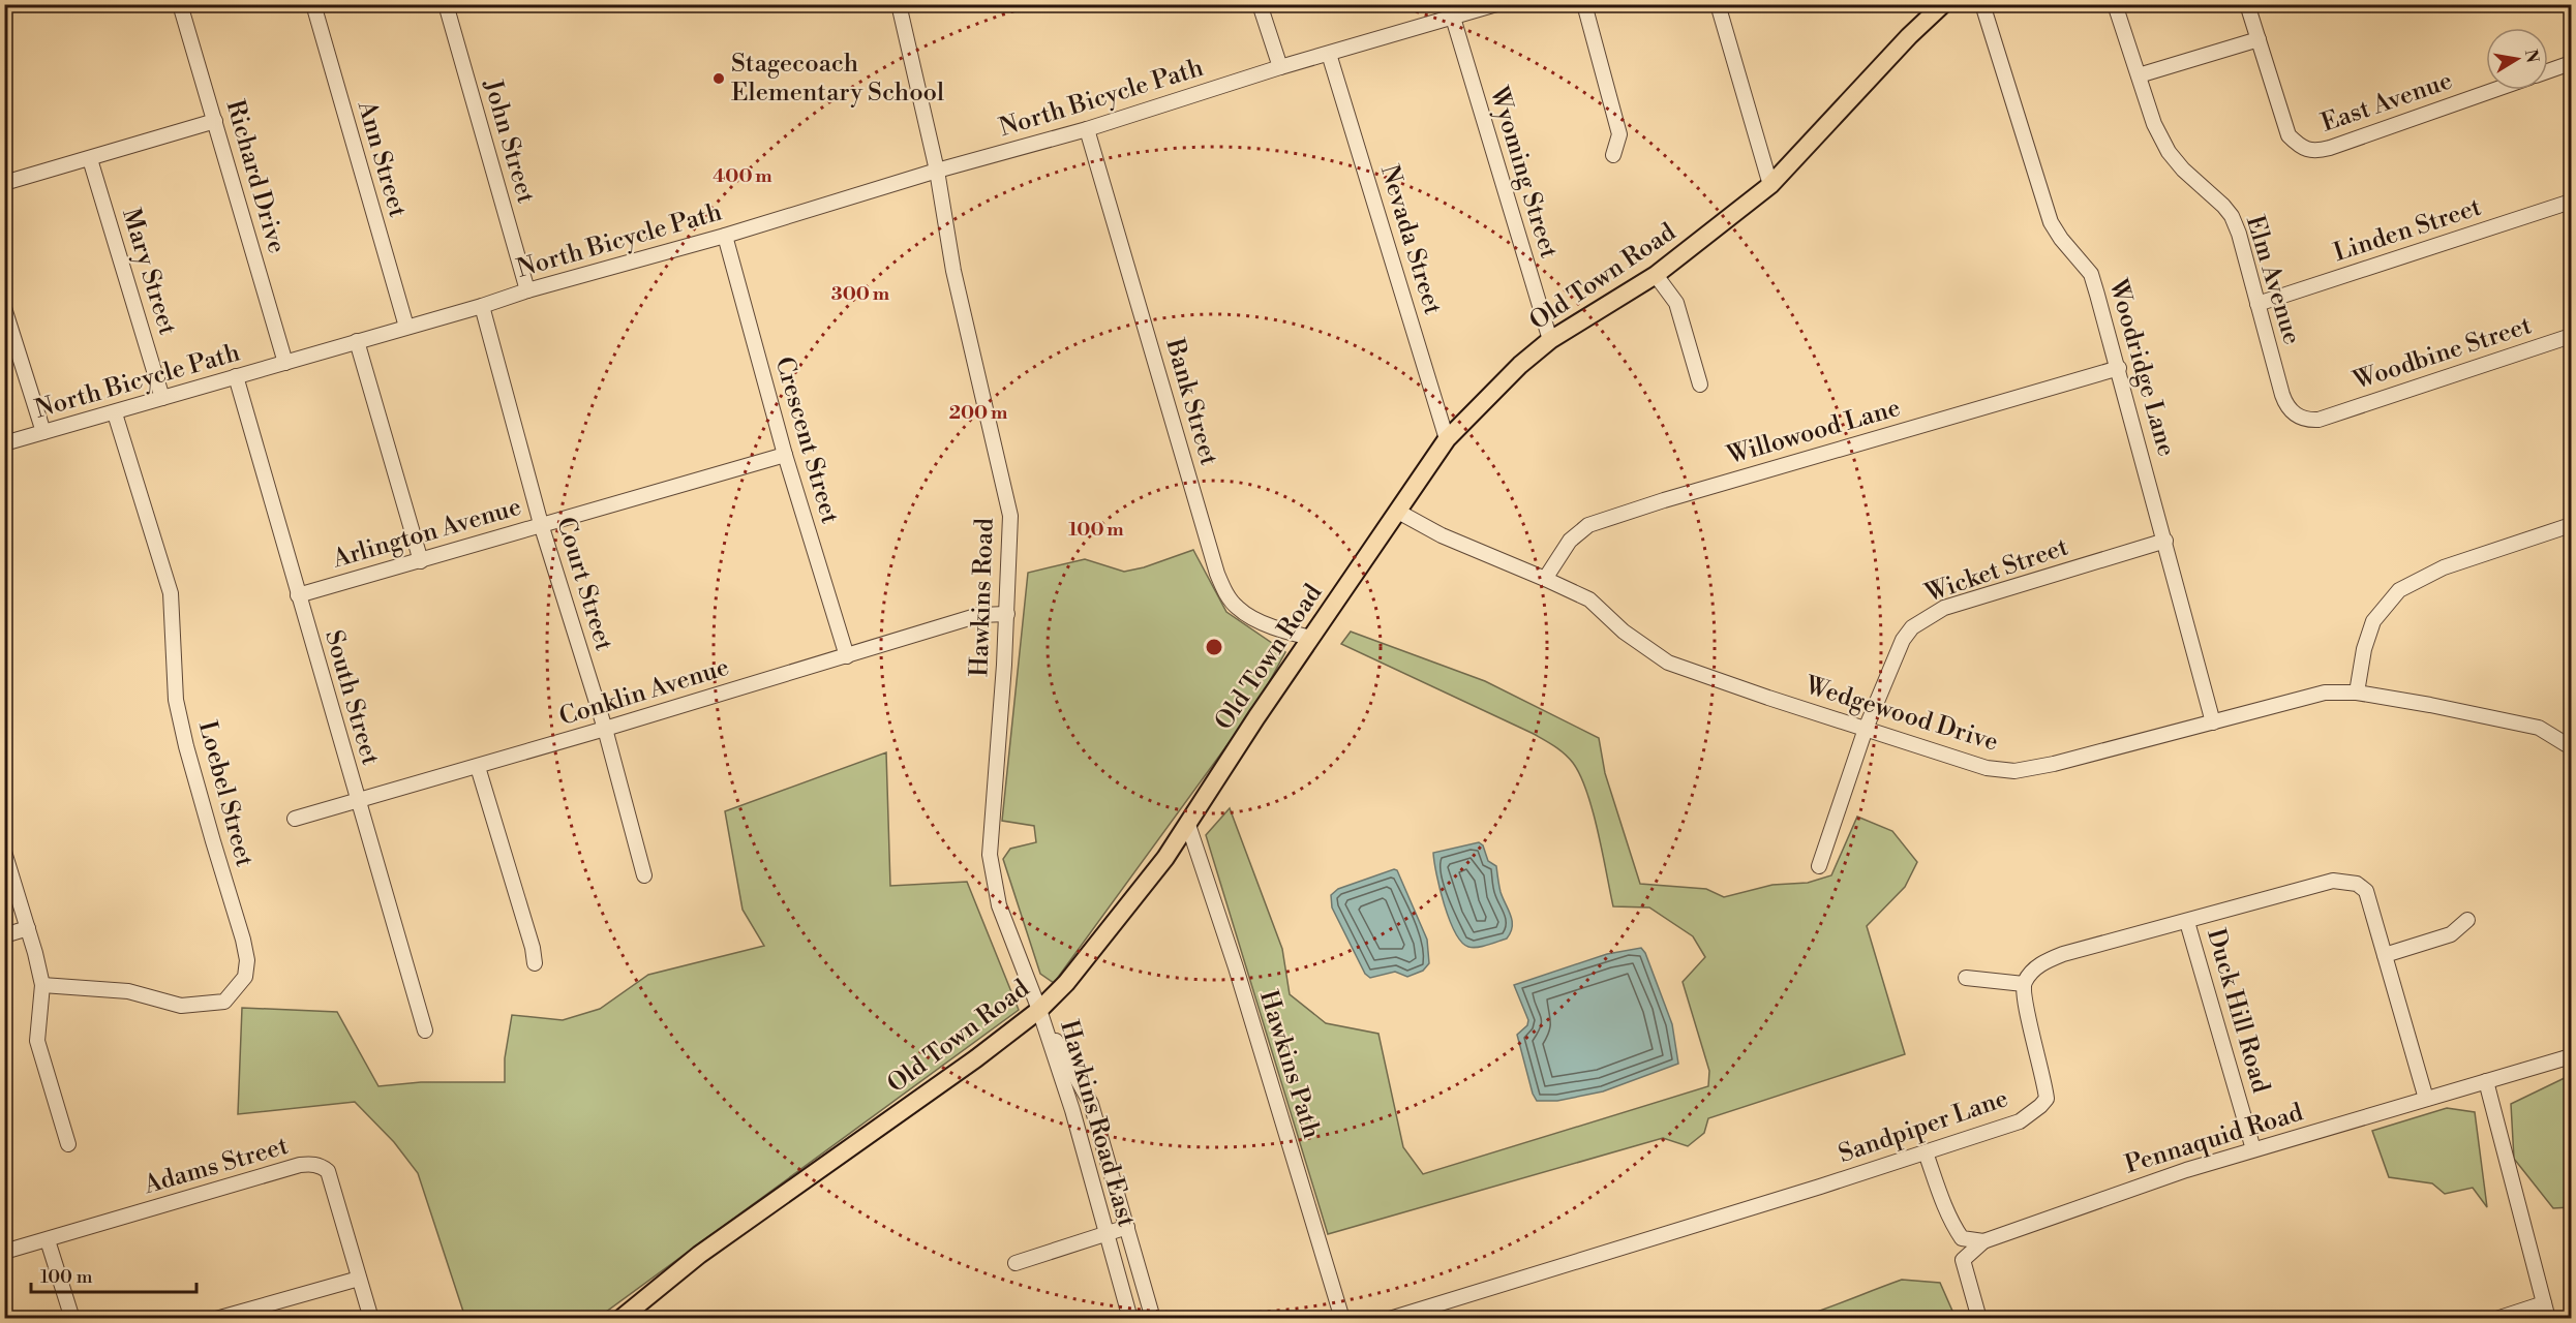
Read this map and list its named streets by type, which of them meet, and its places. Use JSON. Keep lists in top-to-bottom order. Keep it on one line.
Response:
{"streets":{"main road":["Old Town Road"],"street":["North Bicycle Path","East Avenue","John Street","Ann Street","Wyoming Street","Richard Drive","Linden Street","Nevada Street","Mary Street","Elm Avenue","Woodbine Street","Woodridge Lane","Bank Street","Willowood Lane","Crescent Street","Arlington Avenue","Wicket Street","Court Street","Hawkins Road","Conklin Avenue","South Street","Wedgewood Drive","Loebel Street","Duck Hill Road","Hawkins Path","Hawkins Road East","Sandpiper Lane","Pennaquid Road","Adams Street"]},"crossings":[["North Bicycle Path","John Street"],["North Bicycle Path","Ann Street"],["North Bicycle Path","Wyoming Street"],["North Bicycle Path","Richard Drive"],["North Bicycle Path","Nevada Street"],["North Bicycle Path","Mary Street"],["North Bicycle Path","Bank Street"],["North Bicycle Path","Crescent Street"],["North Bicycle Path","Court Street"],["North Bicycle Path","Hawkins Road"],["North Bicycle Path","South Street"],["North Bicycle Path","Loebel Street"],["Wyoming Street","Old Town Road"],["Linden Street","Elm Avenue"],["Nevada Street","Old Town Road"],["Old Town Road","Bank Street"],["Old Town Road","Hawkins Road"],["Old Town Road","Wedgewood Drive"],["Old Town Road","Hawkins Path"],["Old Town Road","Hawkins Road East"],["Elm Avenue","Woodbine Street"],["Woodridge Lane","Willowood Lane"],["Woodridge Lane","Wicket Street"],["Woodridge Lane","Wedgewood Drive"],["Willowood Lane","Wedgewood Drive"],["Crescent Street","Arlington Avenue"],["Crescent Street","Conklin Avenue"],["Arlington Avenue","Court Street"],["Arlington Avenue","South Street"],["Wicket Street","Wedgewood Drive"],["Court Street","Conklin Avenue"],["Hawkins Road","Conklin Avenue"],["Hawkins Road","Hawkins Road East"],["Conklin Avenue","South Street"],["Duck Hill Road","Pennaquid Road"]],"places":["Stagecoach Elementary School"],"scale_bar":"100 m","north":"right","rings":["400 m","300 m","200 m","100 m"]}
